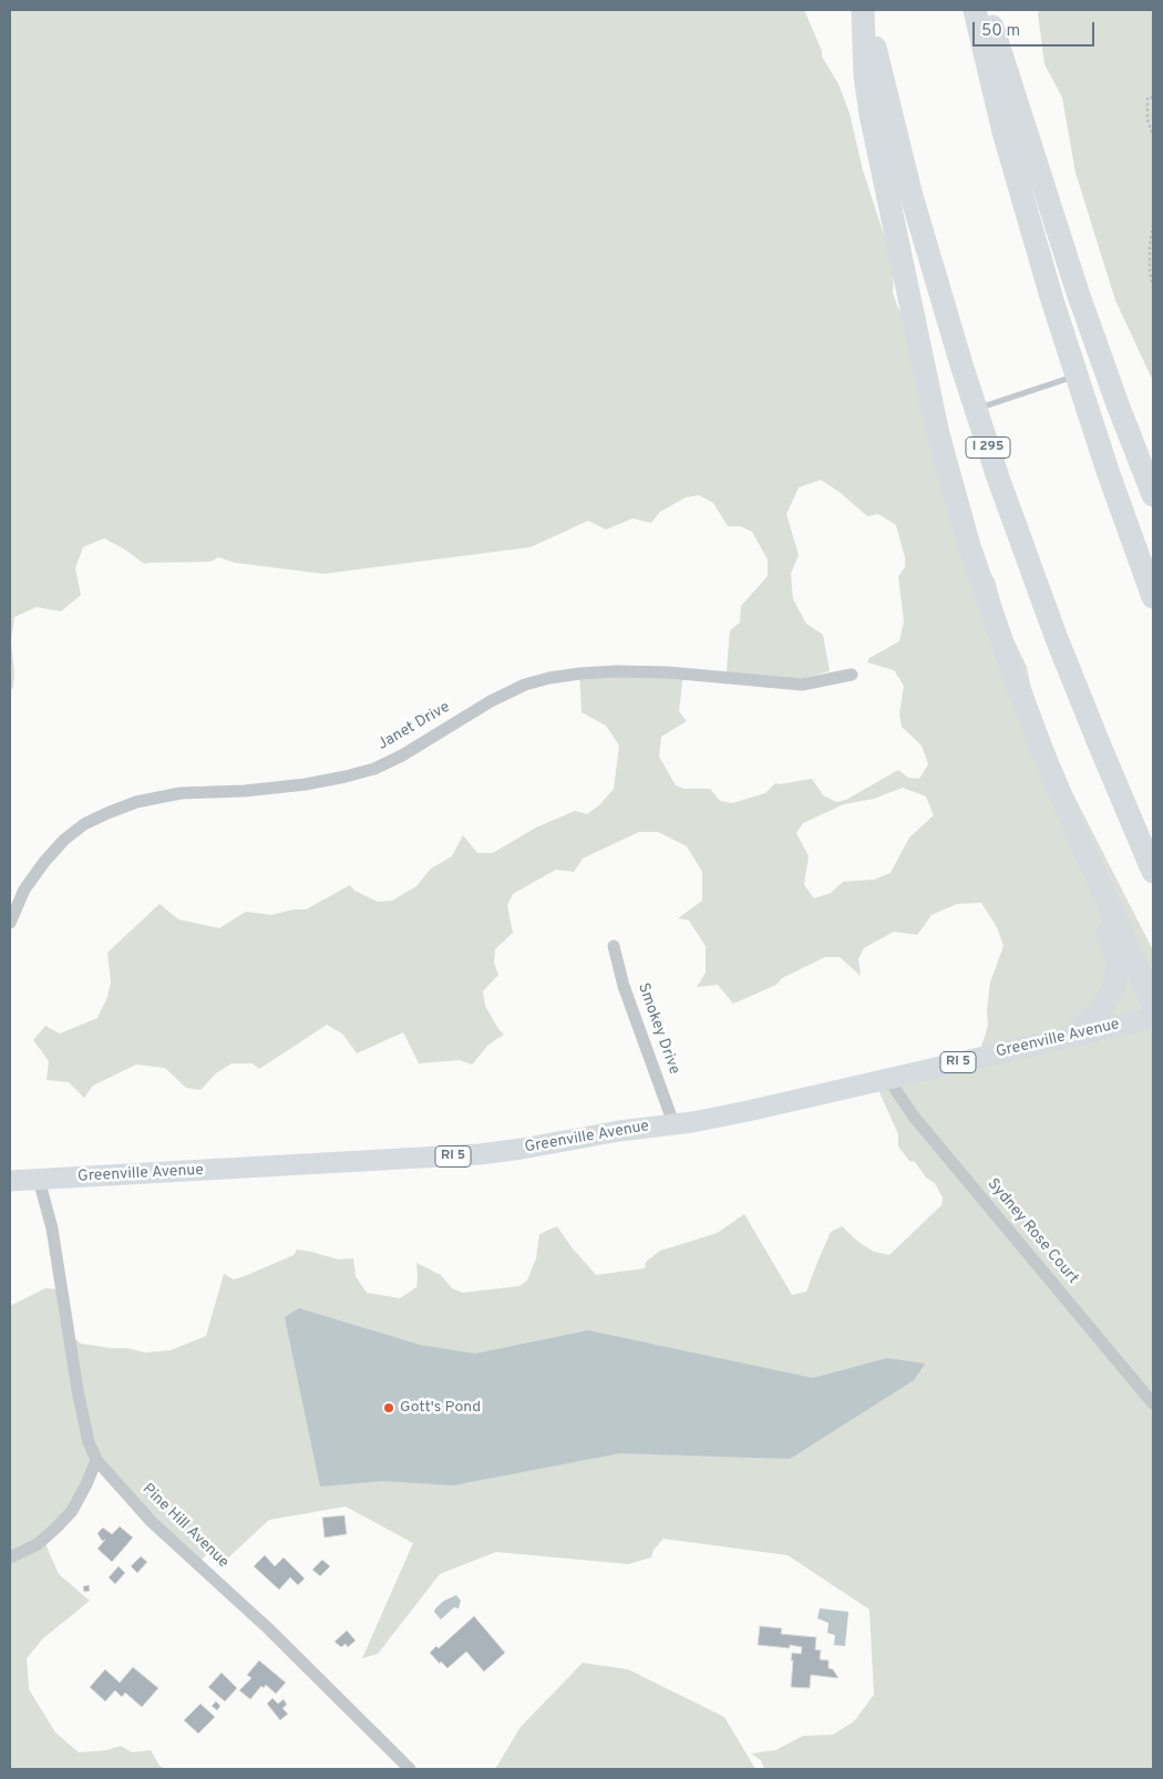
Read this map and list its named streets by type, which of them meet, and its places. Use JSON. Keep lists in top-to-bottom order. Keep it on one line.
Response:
{"streets":{"highway":["I 295"],"main road":["Greenville Avenue","RI 5"],"street":["Janet Drive","Smokey Drive","Sydney Rose Court","Pine Hill Avenue"]},"crossings":[["Smokey Drive","Greenville Avenue"],["Greenville Avenue","Sydney Rose Court"],["Greenville Avenue","Pine Hill Avenue"]],"places":["Gott's Pond"],"scale_bar":"50 m"}
